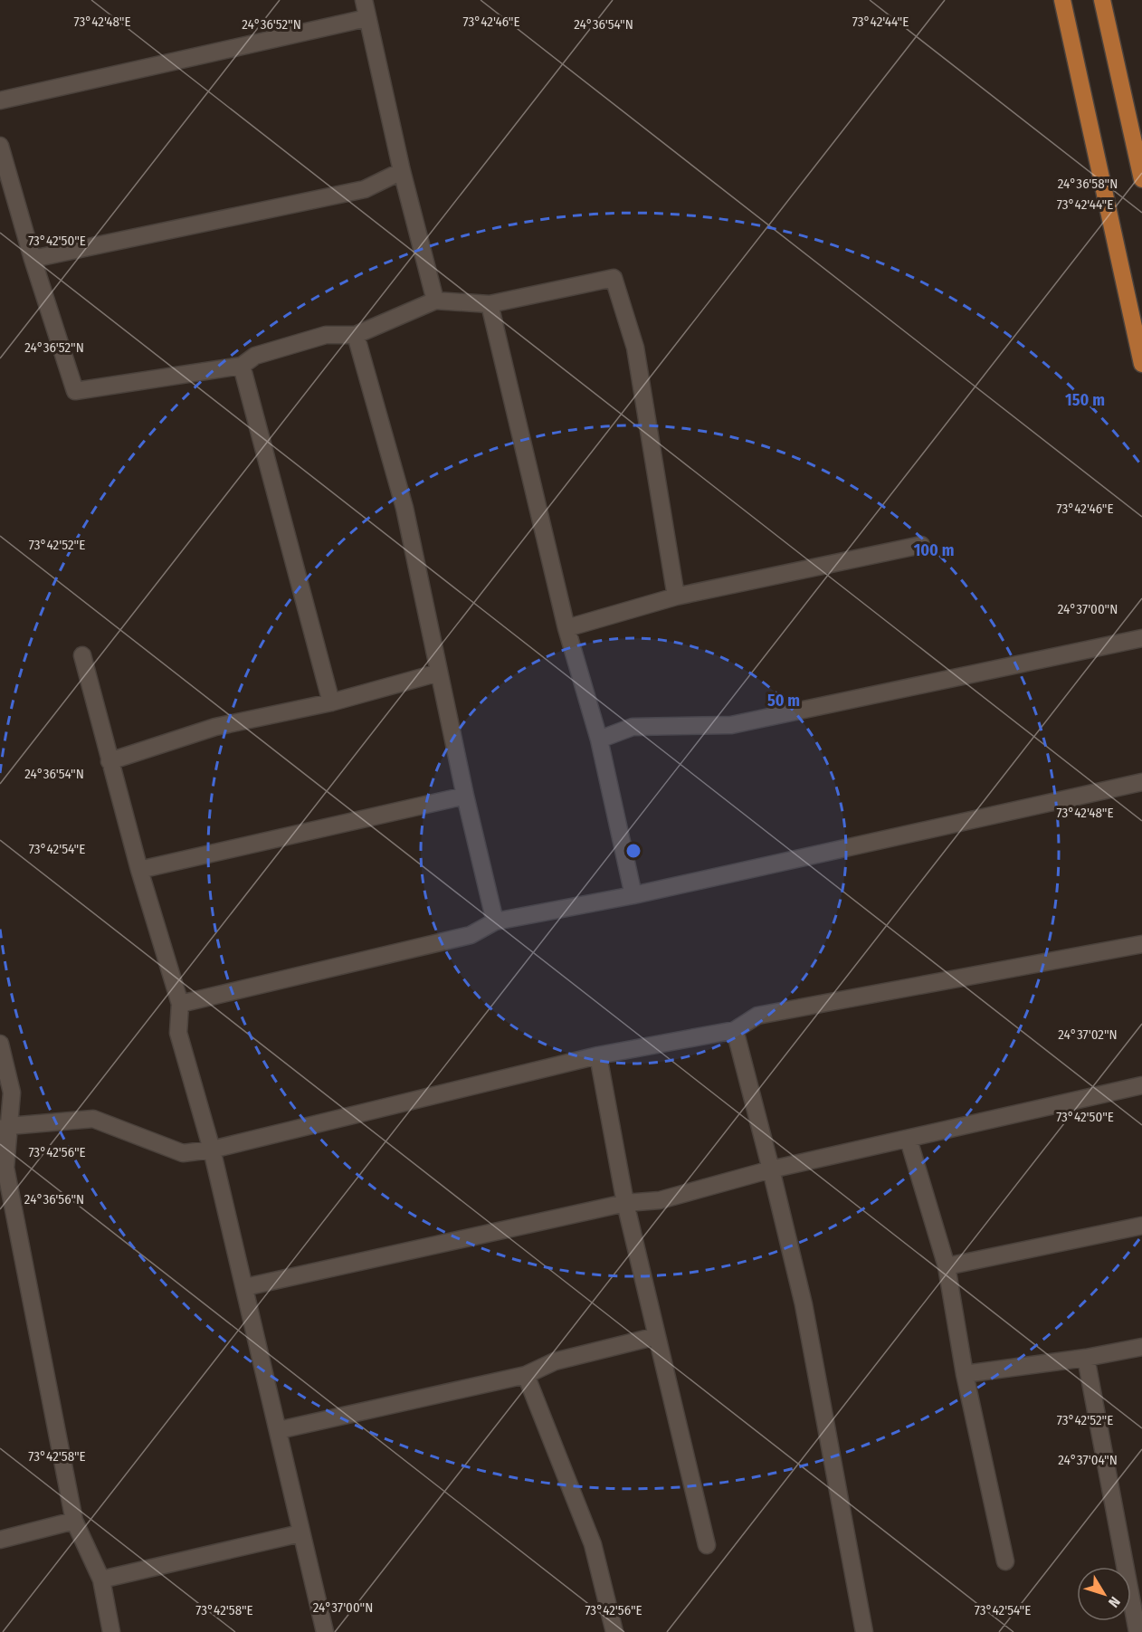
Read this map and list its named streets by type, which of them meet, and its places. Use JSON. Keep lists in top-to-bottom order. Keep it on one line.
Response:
{"north":"bottom right","coordinates":["73°42'48\"E","73°42'46\"E","73°42'44\"E","24°36'54\"N","24°36'52\"N","24°36'58\"N","73°42'50\"E","73°42'52\"E","24°37'00\"N","73°42'54\"E","24°37'02\"N","73°42'56\"E","24°36'56\"N","73°42'58\"E","24°37'04\"N"],"rings":["150 m","100 m","50 m"]}
